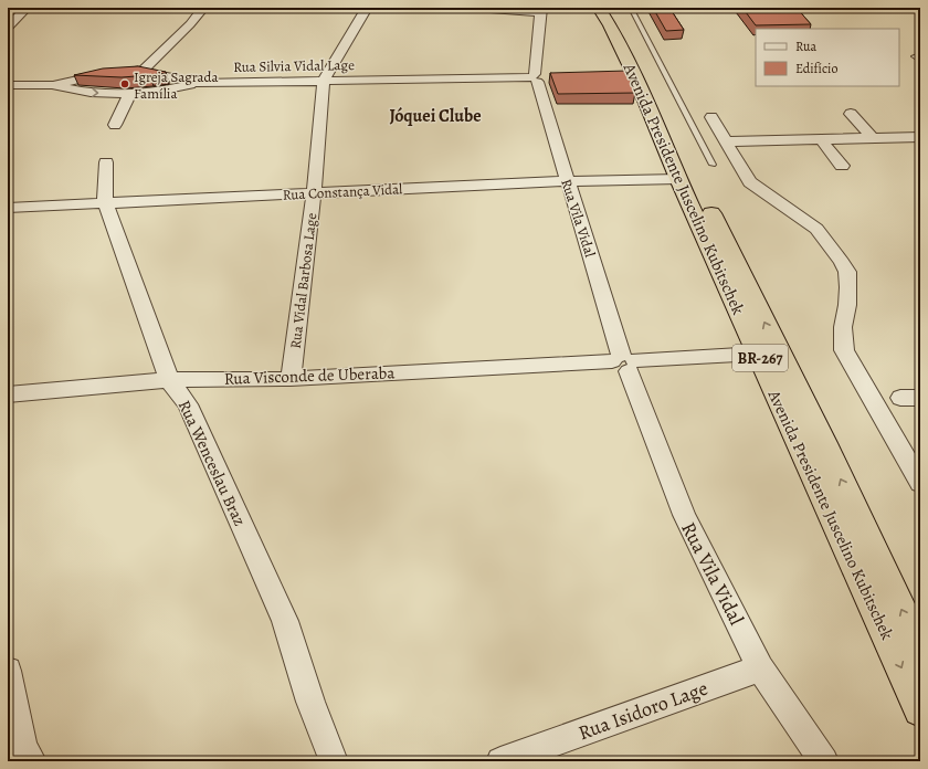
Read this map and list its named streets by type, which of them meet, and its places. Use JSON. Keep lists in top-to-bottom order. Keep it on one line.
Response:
{"streets":{"highway":["Avenida Presidente Juscelino Kubitschek","BR-267"],"street":["Rua Silvia Vidal Lage","Rua Constança Vidal","Rua Vila Vidal","Rua Vidal Barbosa Lage","Rua Visconde de Uberaba","Rua Wenceslau Braz","Rua Isidoro Lage"]},"crossings":[["Rua Silvia Vidal Lage","Rua Vila Vidal"],["Rua Silvia Vidal Lage","Rua Vidal Barbosa Lage"],["Avenida Presidente Juscelino Kubitschek","Rua Constança Vidal"],["Avenida Presidente Juscelino Kubitschek","Rua Visconde de Uberaba"],["Rua Constança Vidal","Rua Vila Vidal"],["Rua Constança Vidal","Rua Vidal Barbosa Lage"],["Rua Constança Vidal","Rua Wenceslau Braz"],["Rua Vila Vidal","Rua Visconde de Uberaba"],["Rua Vila Vidal","Rua Isidoro Lage"],["Rua Vidal Barbosa Lage","Rua Visconde de Uberaba"],["Rua Visconde de Uberaba","Rua Wenceslau Braz"]],"districts":["Jóquei Clube"],"places":["Igreja Sagrada Família"],"legend":["Rua","Edifício"]}
